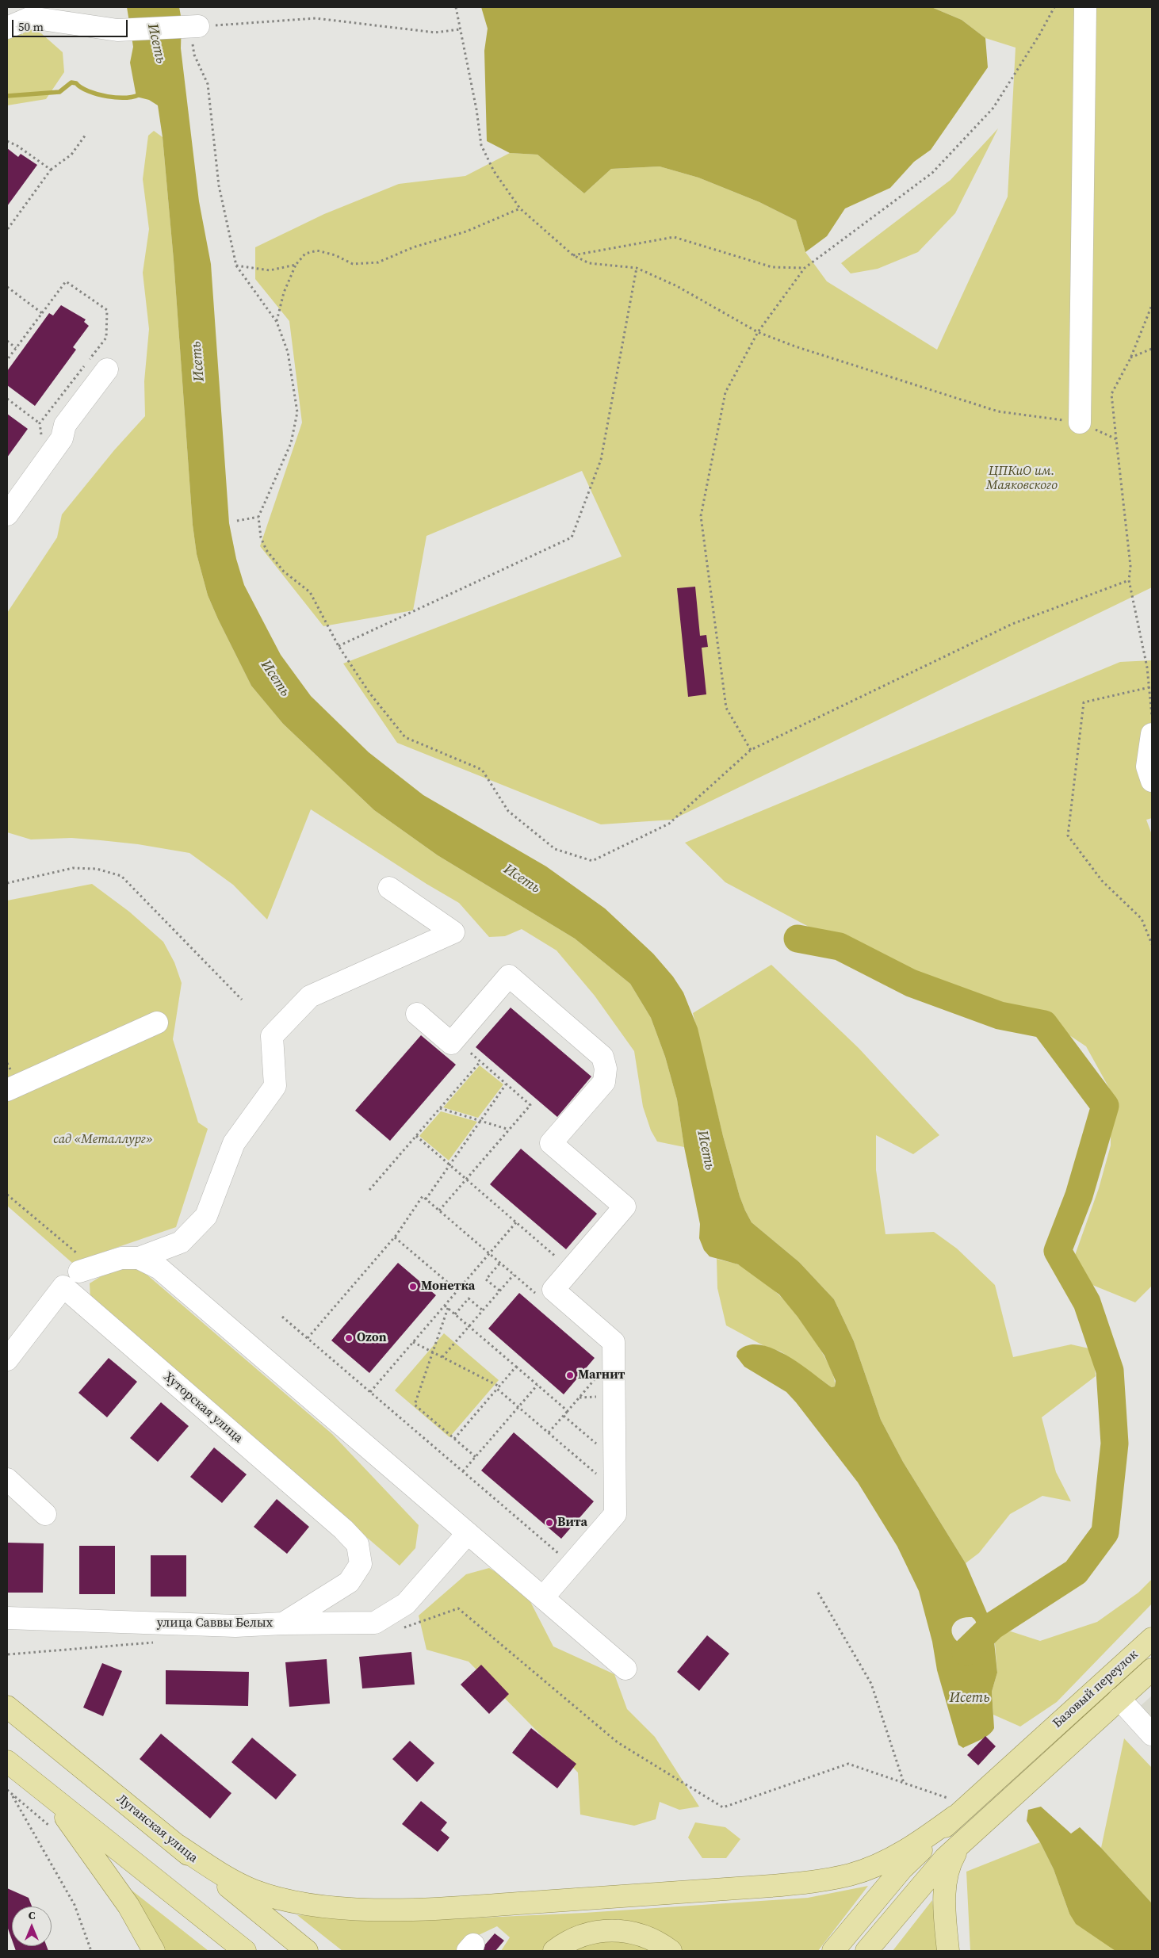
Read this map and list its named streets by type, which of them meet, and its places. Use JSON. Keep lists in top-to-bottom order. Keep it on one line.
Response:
{"streets":{"main road":["Базовый переулок","Луганская улица"],"street":["Хуторская улица","улица Саввы Белых"]},"crossings":[["Хуторская улица","улица Саввы Белых"]],"water":["Исеть"],"parks":["ЦПКиО им. Маяковского","сад «Металлург»"],"places":["Монетка","Ozon","Магнит","Вита"],"scale_bar":"50 m","north":"top"}
